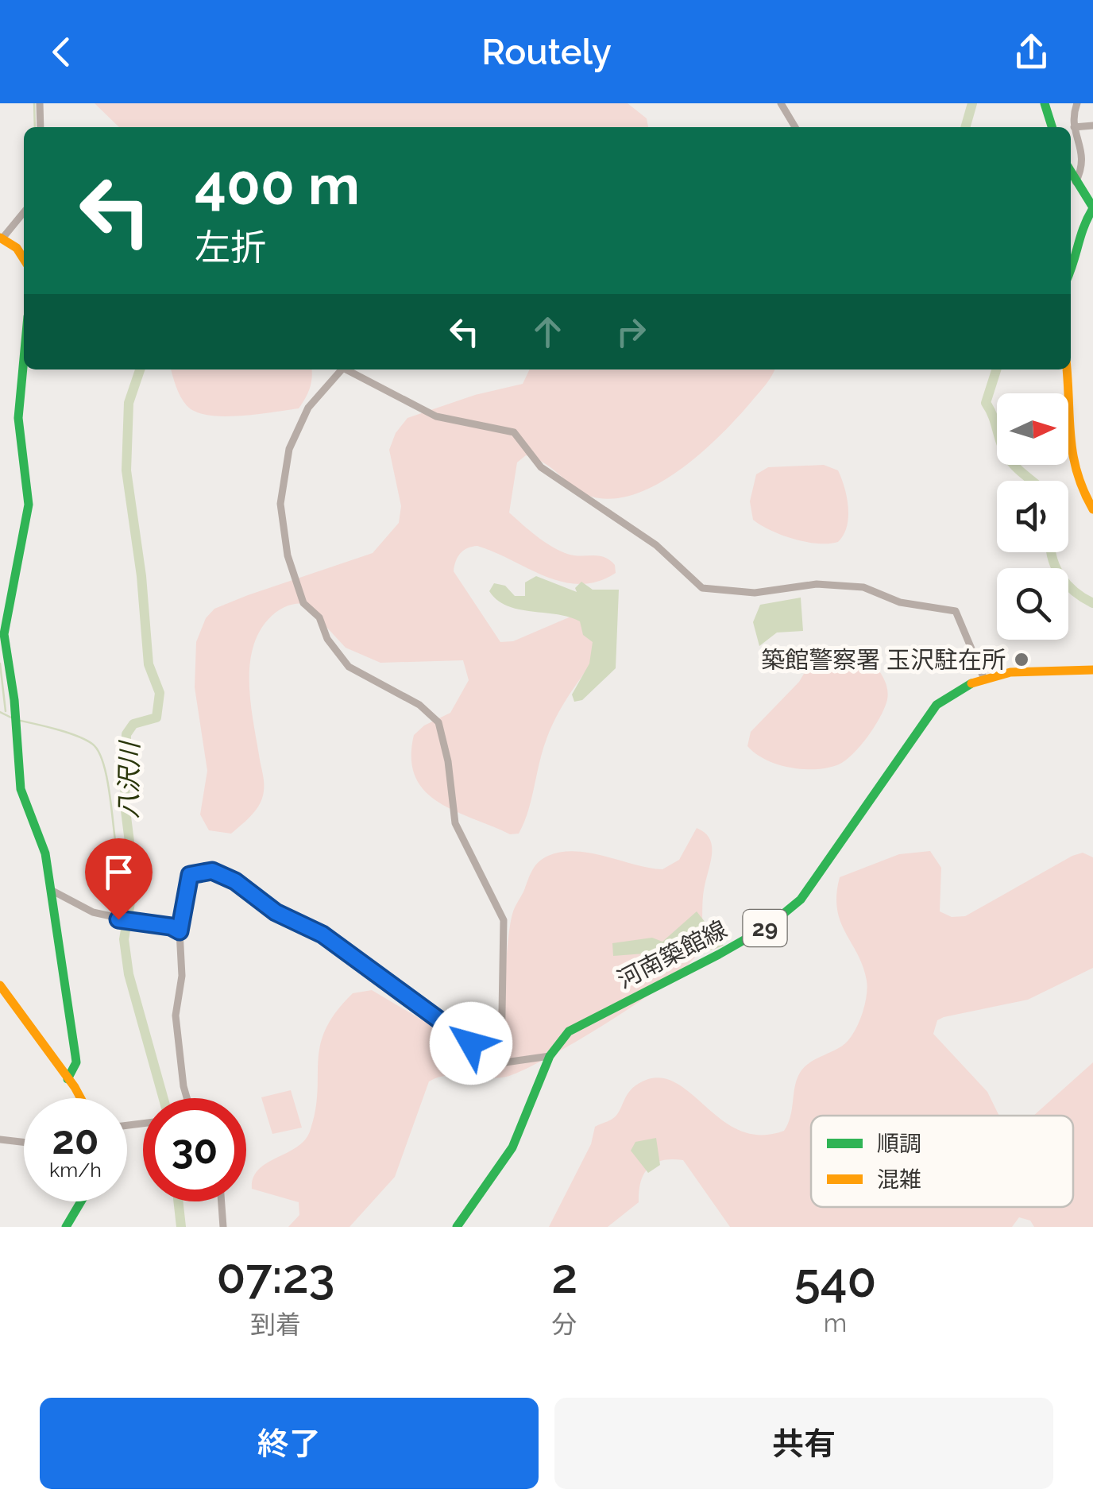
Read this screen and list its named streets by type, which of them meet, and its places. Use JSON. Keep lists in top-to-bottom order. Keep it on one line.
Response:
{"streets":{"street":["29","河南築館線"]},"water":["八沢川"],"places":["築館警察署 玉沢駐在所"],"legend":["順調","混雑"],"north":"right","page":{"header":"Routely","turn":["400 m","左折"],"speed":"20 km/h","limit":"30","eta":["07:23","到着","2","分","540","m"],"buttons":["終了","共有"]}}
